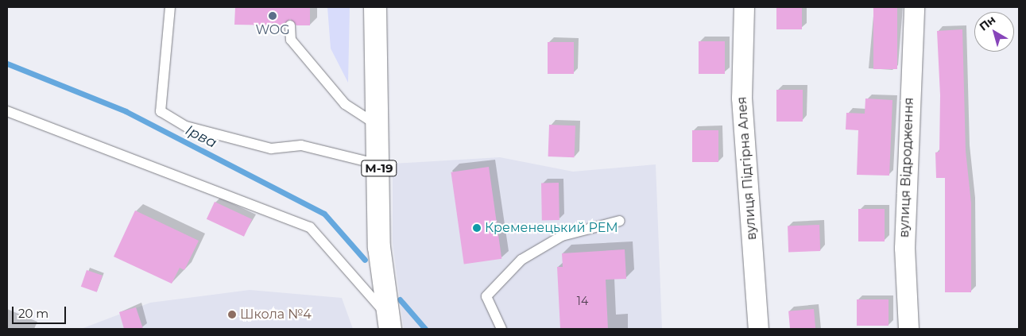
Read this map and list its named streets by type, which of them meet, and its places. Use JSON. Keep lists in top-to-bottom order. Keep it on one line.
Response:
{"streets":{"highway":["М-19"],"street":["вулиця Відродження","вулиця Підгірна Алея"]},"water":["Ірва"],"places":["WOG","Кременецький РЕМ","Школа №4"],"house_numbers":["14"],"scale_bar":"20 m","north":"top left"}
